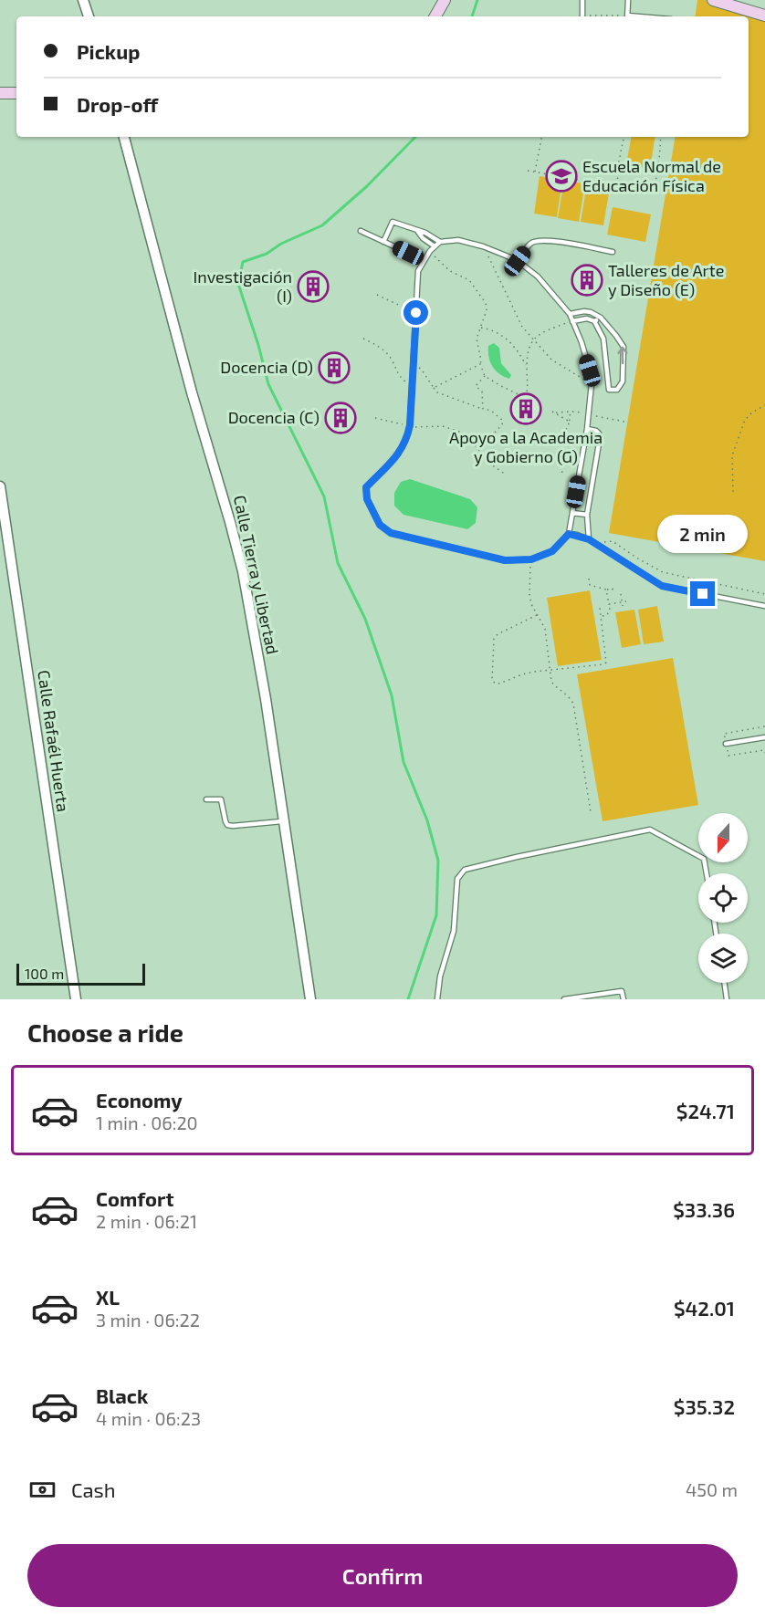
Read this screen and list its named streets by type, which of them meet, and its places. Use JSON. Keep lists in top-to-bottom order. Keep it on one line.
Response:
{"streets":{"street":["Calle Tierra y Libertad","Calle Rafaél Huerta"]},"places":{"school or university":["Escuela Normal de Educación Física"],"building":["Talleres de Arte y Diseño (E)","Investigación (I)","Docencia (D)","Apoyo a la Academia y Gobierno (G)","Docencia (C)"]},"scale_bar":"100 m","north":"bottom","page":{"banner":["Pickup","Drop-off"],"bubble":"2 min","scale":"100 m","heading":"Choose a ride","list":[{"name":"Economy","note":"1 min · 06:20","value":"$24.71"},{"name":"Comfort","note":"2 min · 06:21","value":"$33.36"},{"name":"XL","note":"3 min · 06:22","value":"$42.01"},{"name":"Black","note":"4 min · 06:23","value":"$35.32"}],"pay":["Cash","450 m"],"buttons":"Confirm"}}
